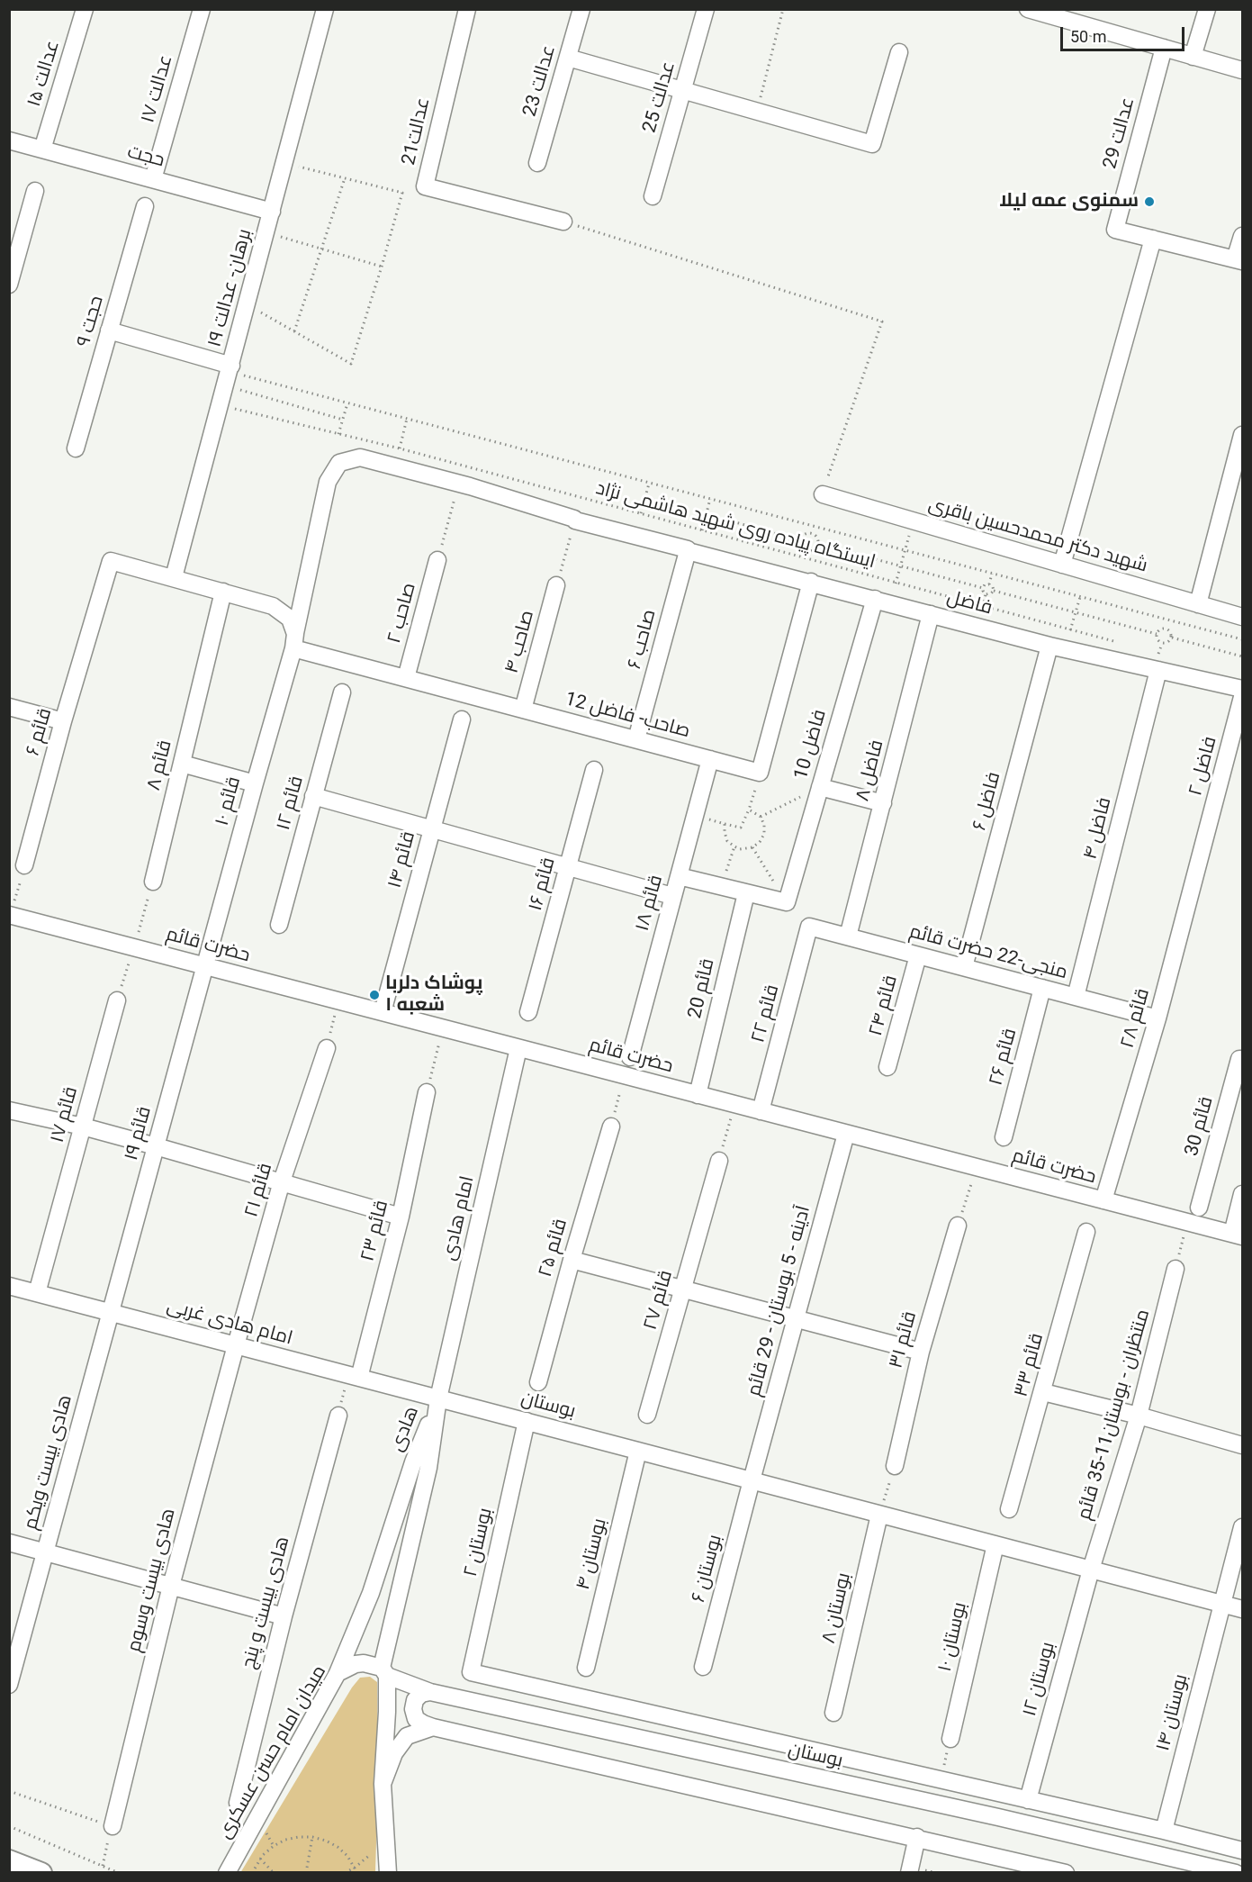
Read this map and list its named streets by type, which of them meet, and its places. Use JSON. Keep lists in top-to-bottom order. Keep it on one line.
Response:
{"streets":{"street":["عدالت ۱۵","عدالت 23","عدالت ۱۷","عدالت 25","21عدالت","عدالت 29","حجت","برهان- عدالت ۱۹","حجت ۹","شهید دکتر محمدحسین باقری","فاضل","صاحب ۲","صاحب ۶","صاحب ۴","صاحب- فاضل 12","قائم ۶","فاضل 10","قائم ۸","فاضل ۲","فاضل ۸","قائم ۱۰","فاضل ۶","قائم ۱۲","فاضل ۴","قائم ۱۴","قائم ۱۶","قائم ۱۸","حضرت قائم","منجی-22 حضرت قائم","قائم 20","قائم ۲۴","قائم ۲۲","قائم ۲۸","قائم ۲۶","قائم ۱۷","قائم 30","قائم ۱۹","قائم ۲۱","امام هادی","قائم ۲۳","قائم ۲۵","قائم ۲۷","آدینه - 5 بوستان - 29 قائم","امام هادی غربی","قائم ۳۱","قائم ۳۳","بوستان","منتظران - بوستان11-35 قائم","هادی","هادی بیست ویکم","بوستان ۲","بوستان ۴","بوستان ۶","هادی بیست وسوم","هادی بیست و پنج","بوستان ۸","بوستان ۱۰","بوستان ۱۲","بوستان ۱۴","میدان امام حسن عسکری"],"path":["ایستگاه پیاده روی شهید هاشمی نژاد"]},"crossings":[["عدالت ۱۵","حجت"],["عدالت ۱۷","حجت"],["حجت","برهان- عدالت ۱۹"],["برهان- عدالت ۱۹","ایستگاه پیاده روی شهید هاشمی نژاد"],["برهان- عدالت ۱۹","قائم ۶"],["فاضل","صاحب ۶"],["فاضل","فاضل 10"],["فاضل","فاضل ۸"],["فاضل","قائم ۱۰"],["فاضل","فاضل ۶"],["فاضل","فاضل ۴"],["صاحب ۲","صاحب- فاضل 12"],["صاحب ۶","صاحب- فاضل 12"],["صاحب ۴","صاحب- فاضل 12"],["صاحب- فاضل 12","قائم ۱۰"],["صاحب- فاضل 12","قائم ۱۸"],["فاضل ۲","قائم ۲۸"],["فاضل ۸","منجی-22 حضرت قائم"],["قائم ۱۰","حضرت قائم"],["قائم ۱۰","قائم ۱۹"],["فاضل ۶","منجی-22 حضرت قائم"],["فاضل ۴","منجی-22 حضرت قائم"],["قائم ۱۴","حضرت قائم"],["حضرت قائم","قائم 20"],["حضرت قائم","قائم ۲۲"],["حضرت قائم","قائم ۲۸"],["حضرت قائم","قائم ۱۹"],["حضرت قائم","امام هادی"],["حضرت قائم","آدینه - 5 بوستان - 29 قائم"],["منجی-22 حضرت قائم","قائم ۲۴"],["منجی-22 حضرت قائم","قائم ۲۲"],["منجی-22 حضرت قائم","قائم ۲۸"],["منجی-22 حضرت قائم","قائم ۲۶"],["قائم ۱۷","امام هادی غربی"],["قائم ۱۹","امام هادی غربی"],["قائم ۱۹","هادی بیست ویکم"],["قائم ۲۱","امام هادی غربی"],["قائم ۲۱","هادی بیست وسوم"],["امام هادی","امام هادی غربی"],["امام هادی","بوستان"],["امام هادی","هادی"],["قائم ۲۳","امام هادی غربی"],["آدینه - 5 بوستان - 29 قائم","بوستان"],["آدینه - 5 بوستان - 29 قائم","بوستان ۶"],["امام هادی غربی","بوستان"],["امام هادی غربی","هادی"],["امام هادی غربی","هادی بیست ویکم"],["امام هادی غربی","هادی بیست وسوم"],["بوستان","منتظران - بوستان11-35 قائم"],["بوستان","هادی"],["بوستان","بوستان ۲"],["بوستان","بوستان ۴"],["بوستان","بوستان ۶"],["بوستان","بوستان ۸"],["بوستان","بوستان ۱۰"],["بوستان","بوستان ۱۲"],["بوستان","بوستان ۱۴"],["بوستان","میدان امام حسن عسکری"],["منتظران - بوستان11-35 قائم","بوستان ۱۲"],["هادی","میدان امام حسن عسکری"]],"places":["سمنوی عمه لیلا","پوشاک دلربا شعبه ۱"],"scale_bar":"50 m"}
